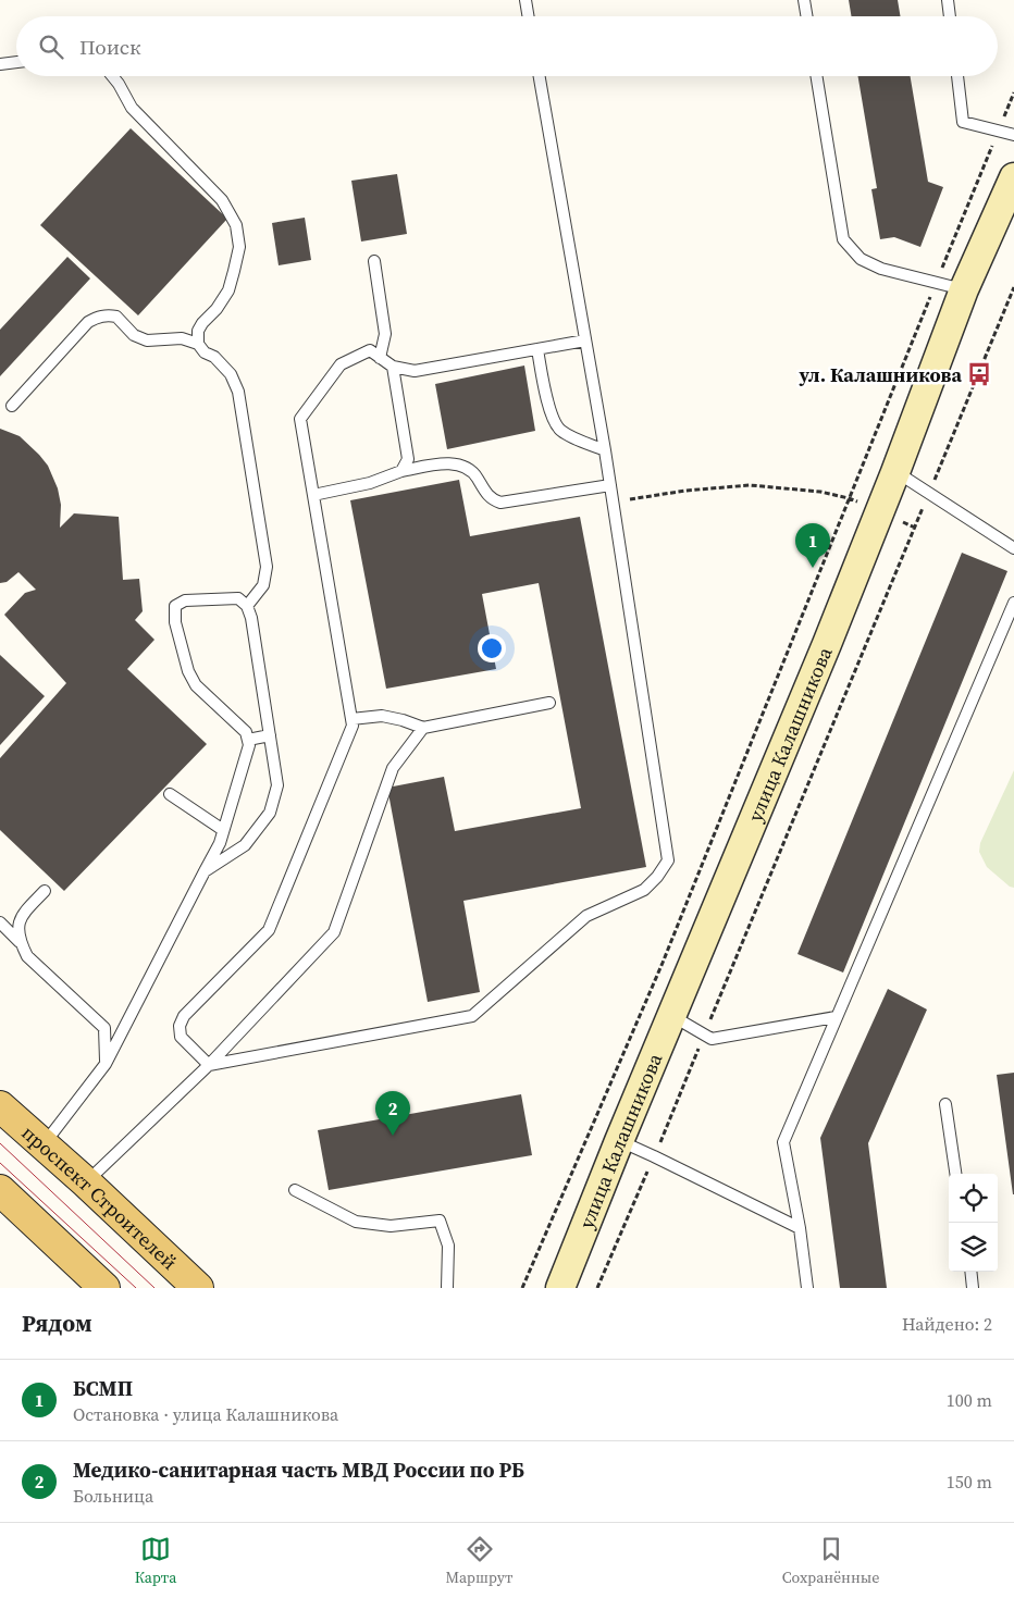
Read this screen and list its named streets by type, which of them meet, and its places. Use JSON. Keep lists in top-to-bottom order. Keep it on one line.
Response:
{"streets":{"main road":["улица Калашникова","проспект Строителей"]},"places":{"bus stop":["ул. Калашникова"]},"page":{"search":"Поиск","pins":["1","2"],"heading":["Рядом","Найдено: 2"],"list":[{"mark":"1","name":"БСМП","note":"Остановка · улица Калашникова","value":"100 m"},{"mark":"2","name":"Медико-санитарная часть МВД России по РБ","note":"Больница","value":"150 m"}],"nav":["Карта","Маршрут","Сохранённые"]}}
